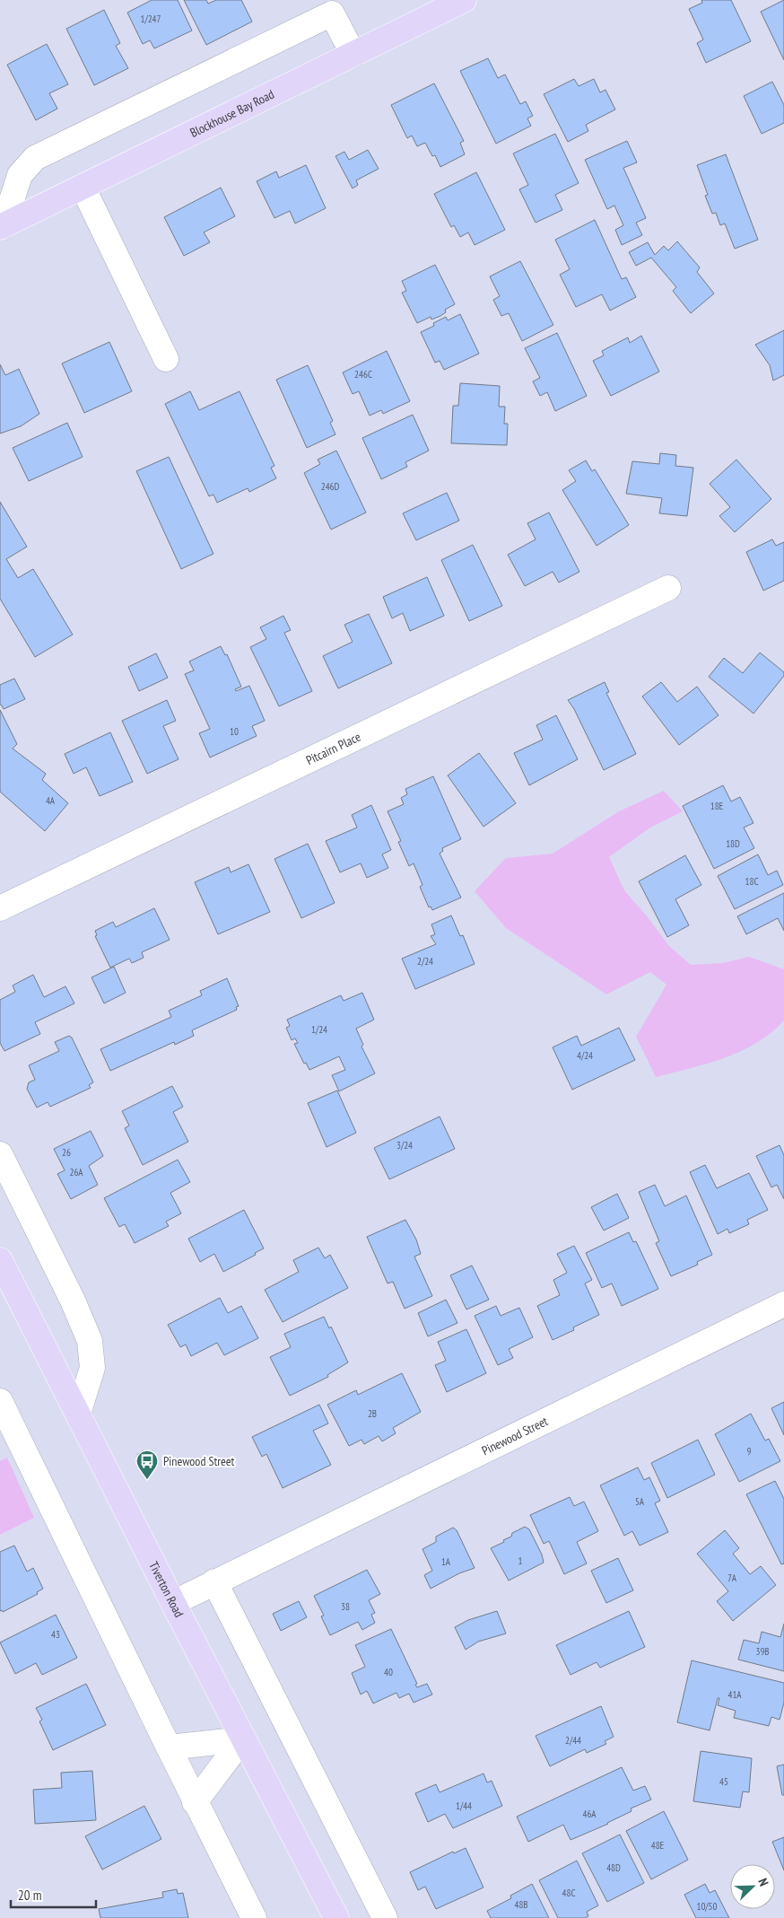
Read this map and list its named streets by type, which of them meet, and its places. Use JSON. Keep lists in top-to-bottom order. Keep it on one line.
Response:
{"streets":{"main road":["Blockhouse Bay Road","Tiverton Road"],"street":["Pitcairn Place","Pinewood Street"]},"crossings":[["Pinewood Street","Tiverton Road"]],"places":{"bus stop":["Pinewood Street"]},"house_numbers":["1/247","246C","246D","10","4A","18E","18D","18C","2/24","1/24","4/24","3/24","26","26A","2B","9","5A","1","1A","7A","38","43","39B","40","41A","2/44","45","1/44","46A","48E","48D","48C","48B","10/50"],"scale_bar":"20 m","north":"top right"}
